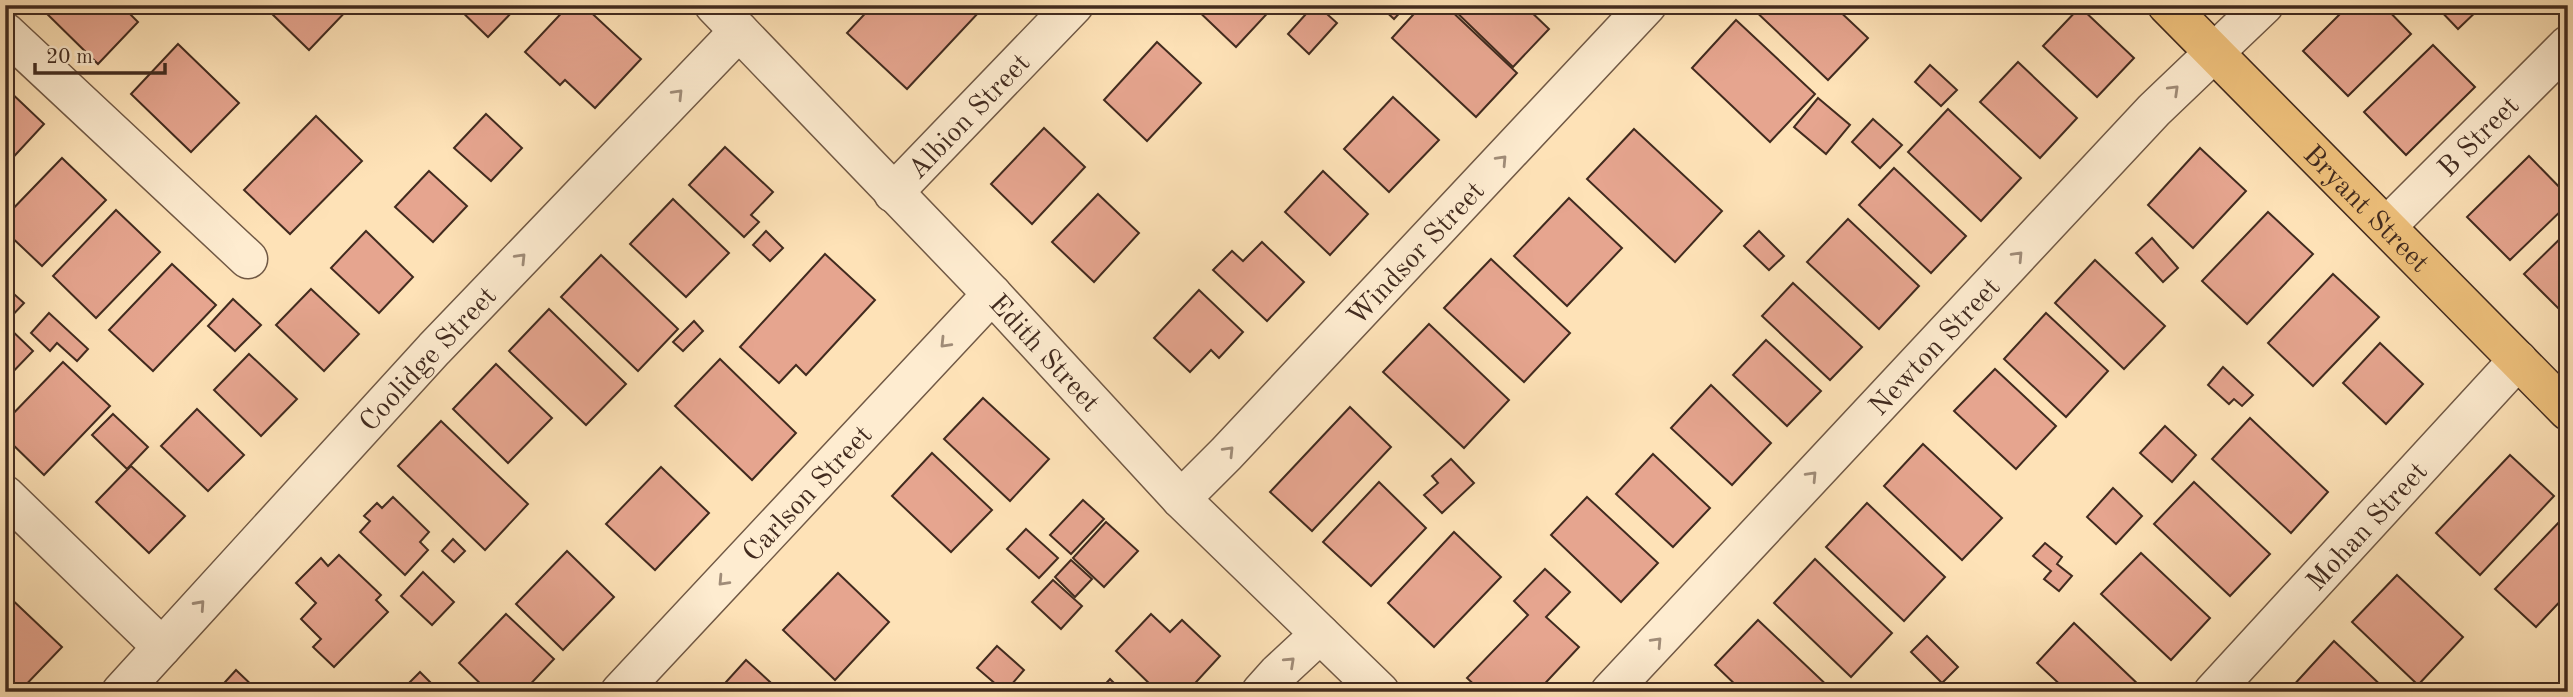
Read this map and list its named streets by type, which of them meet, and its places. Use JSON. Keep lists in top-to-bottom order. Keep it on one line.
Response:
{"streets":{"main road":["Bryant Street"],"street":["Albion Street","B Street","Windsor Street","Newton Street","Edith Street","Coolidge Street","Carlson Street","Mohan Street"]},"crossings":[["Albion Street","Edith Street"],["B Street","Bryant Street"],["Bryant Street","Newton Street"],["Bryant Street","Mohan Street"],["Windsor Street","Edith Street"],["Edith Street","Coolidge Street"],["Edith Street","Carlson Street"]],"one_way":["Windsor Street","Newton Street","Coolidge Street","Carlson Street"],"scale_bar":"20 m"}
